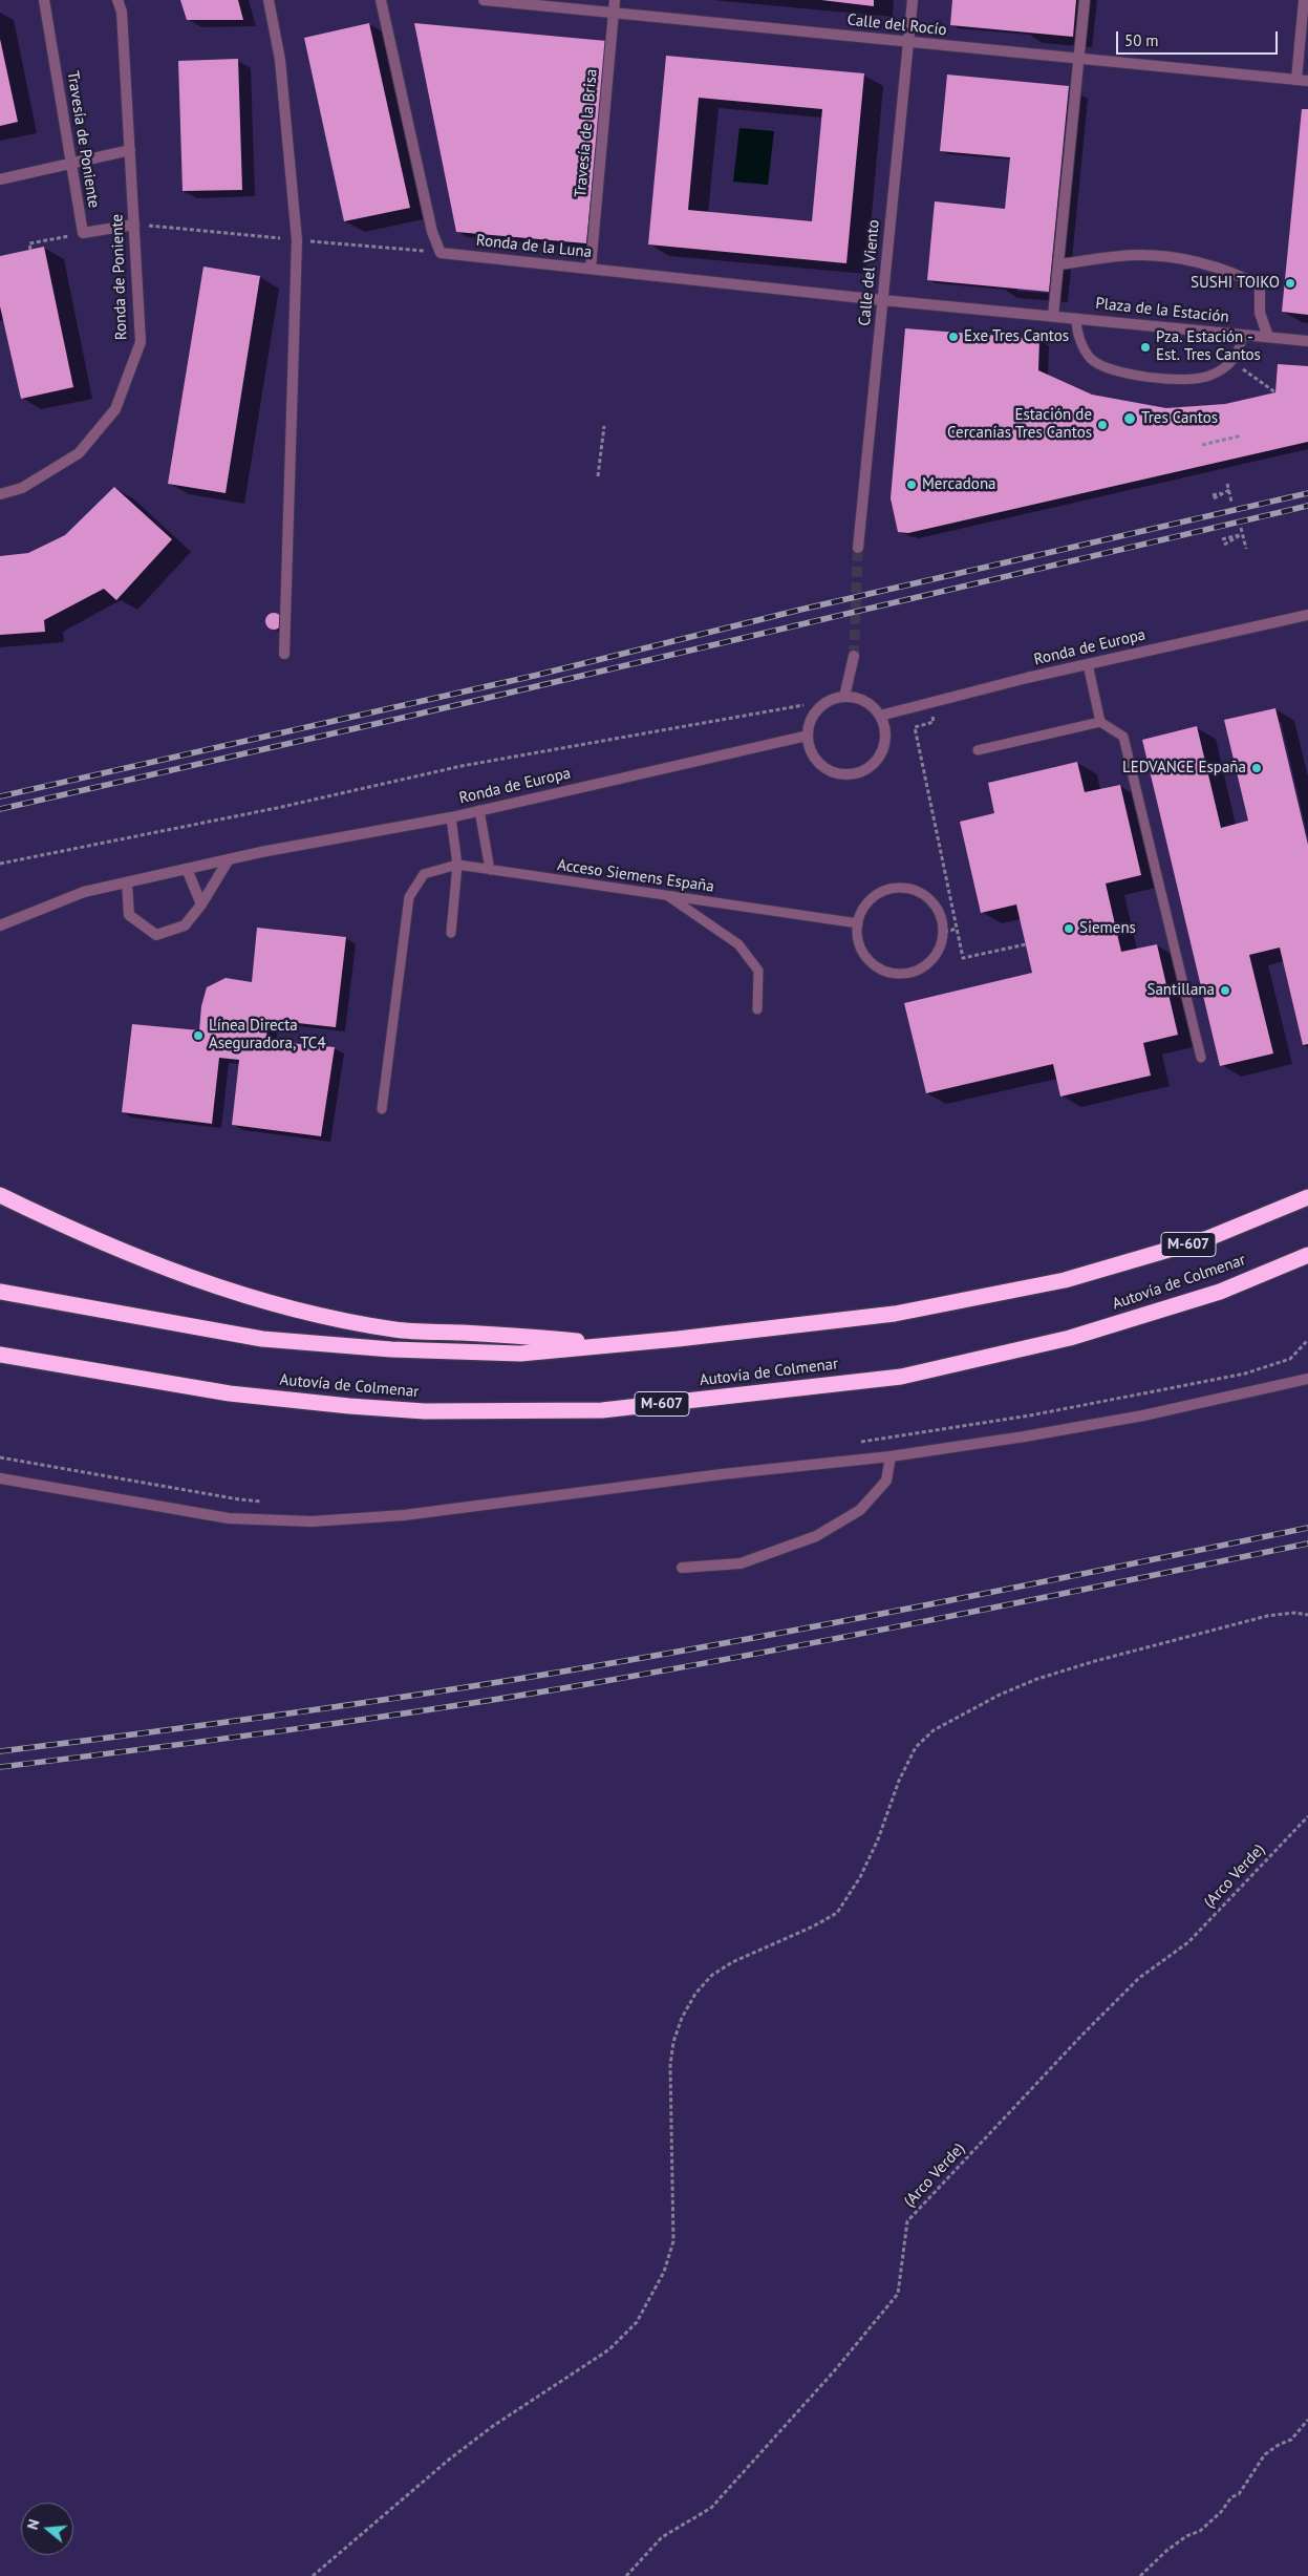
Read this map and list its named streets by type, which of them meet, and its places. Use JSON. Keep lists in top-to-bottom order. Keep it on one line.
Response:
{"streets":{"highway":["M-607","Autovía de Colmenar"],"street":["Calle del Rocío","Travesía de la Brisa","Travesía de Poniente","Ronda de la Luna","Calle del Viento","Ronda de Poniente","Plaza de la Estación","Ronda de Europa"],"lane":["Acceso Siemens España"],"path":["(Arco Verde)"]},"crossings":[["Calle del Rocío","Travesía de la Brisa"],["Calle del Rocío","Calle del Viento"],["Travesía de la Brisa","Ronda de la Luna"],["Travesía de Poniente","Ronda de Poniente"],["Ronda de la Luna","Calle del Viento"],["Ronda de la Luna","Plaza de la Estación"],["Calle del Viento","Plaza de la Estación"]],"places":["SUSHI TOIKO","Exe Tres Cantos","Pza. Estación - Est. Tres Cantos","Tres Cantos","Estación de Cercanías Tres Cantos","Mercadona","LEDVANCE España","Siemens","Santillana","Línea Directa Aseguradora, TC4"],"scale_bar":"50 m","north":"left"}
